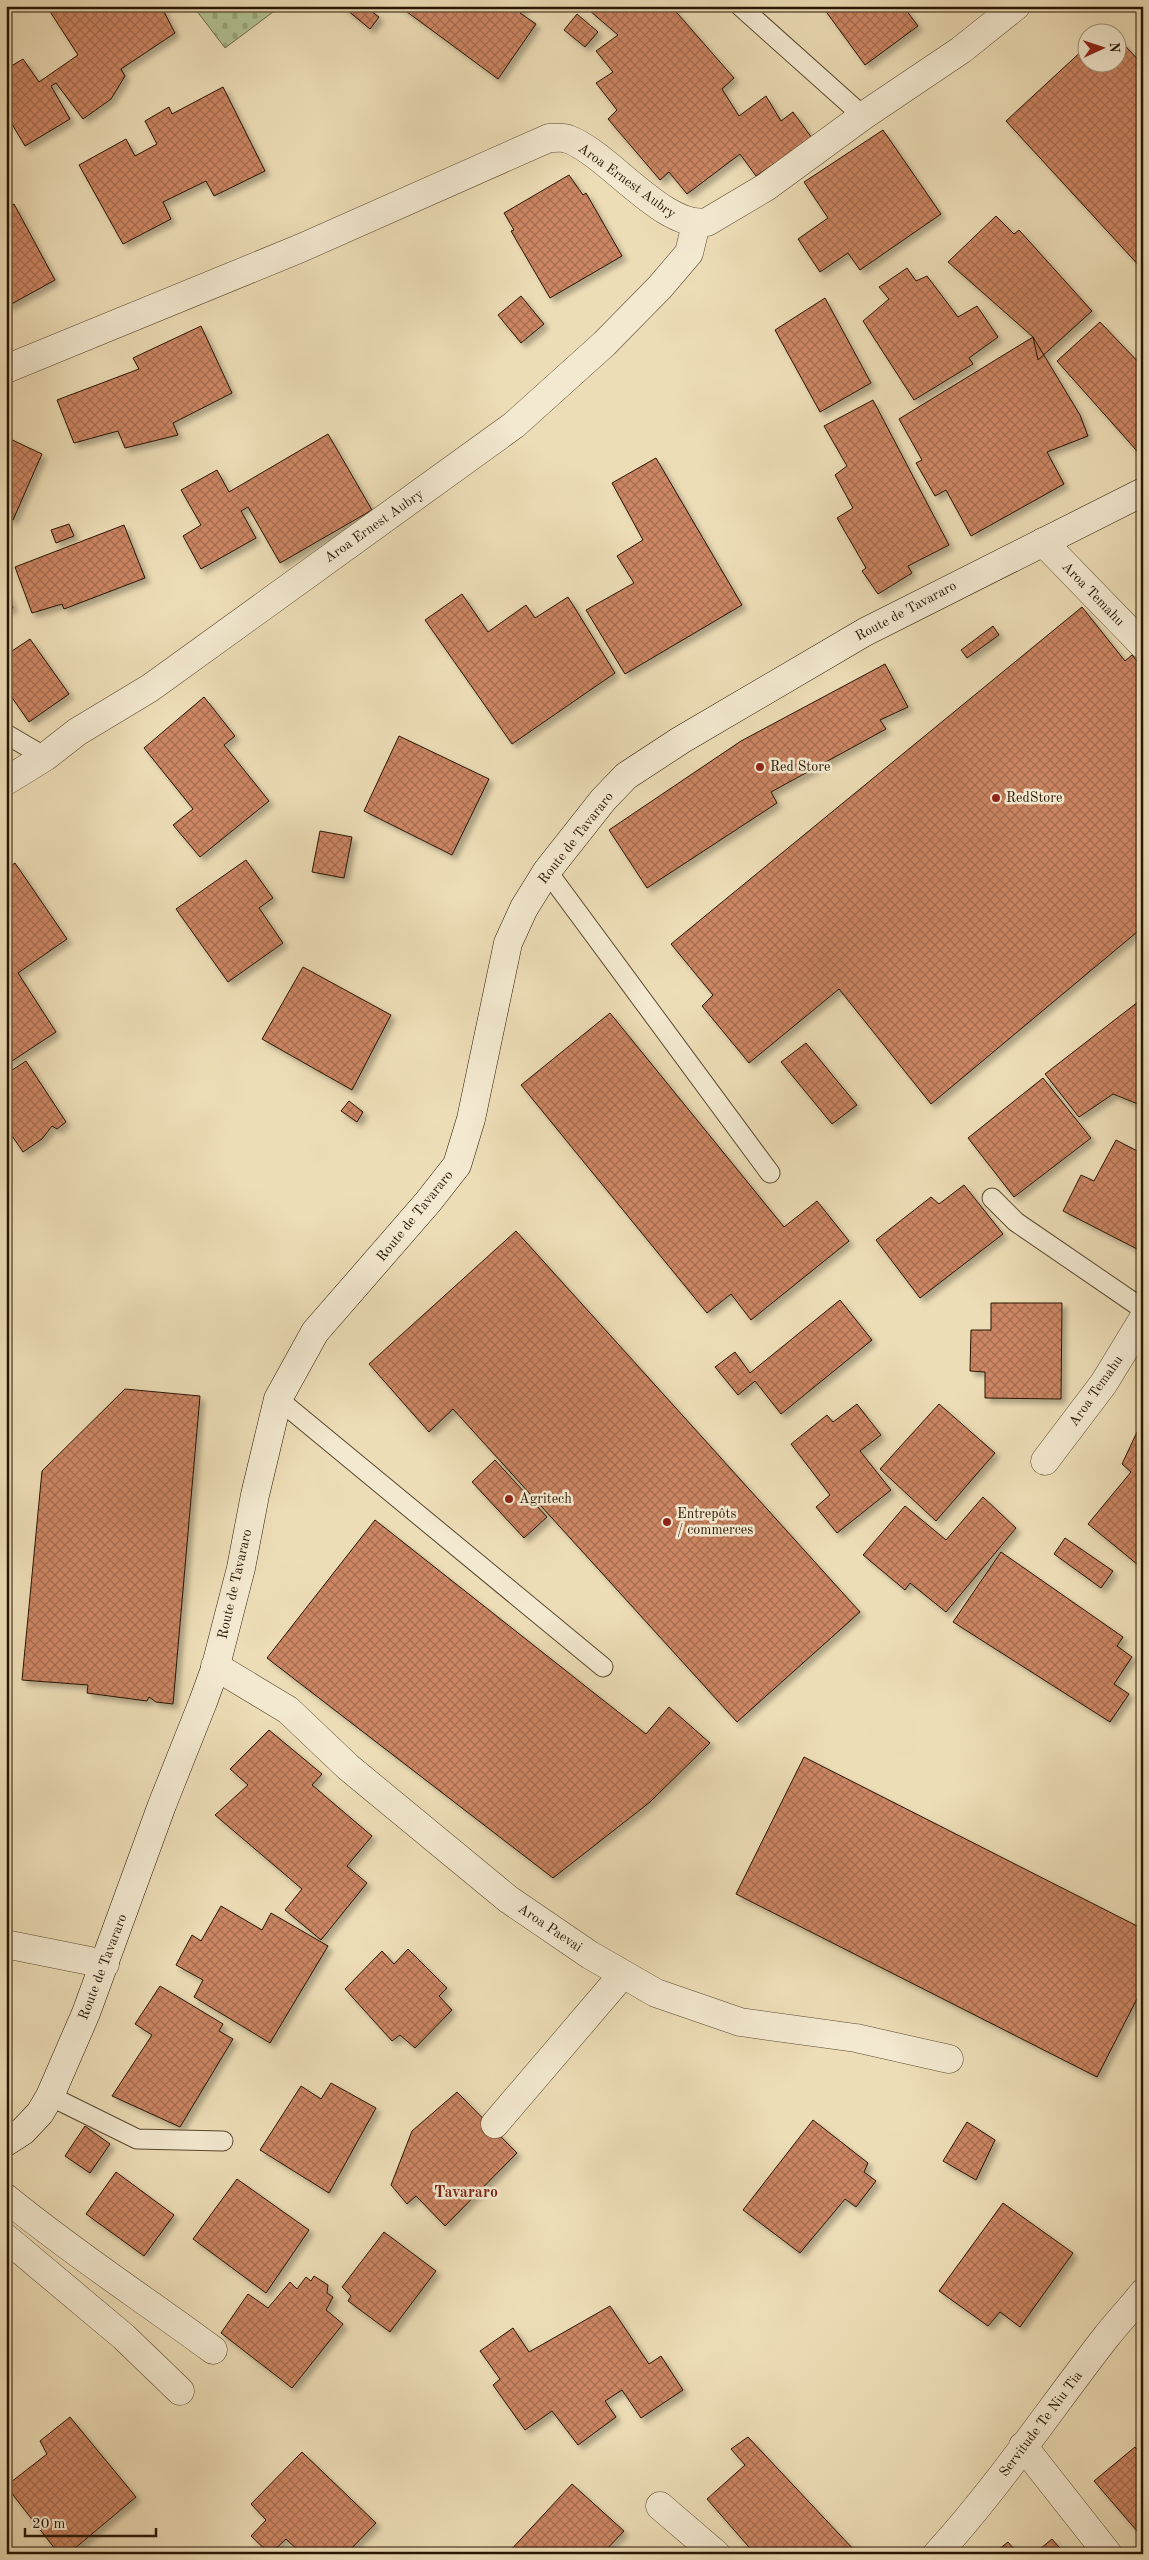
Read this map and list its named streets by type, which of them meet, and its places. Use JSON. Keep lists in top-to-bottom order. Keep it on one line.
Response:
{"streets":{"street":["Aroa Ernest Aubry","Aroa Temahu","Route de Tavararo","Aroa Paevai","Servitude Te Niu Tia"]},"crossings":[["Aroa Temahu","Route de Tavararo"],["Route de Tavararo","Aroa Paevai"]],"districts":["Tavararo"],"places":["Red Store","RedStore","Agritech","Entrepôts / commerces"],"scale_bar":"20 m","north":"right"}
